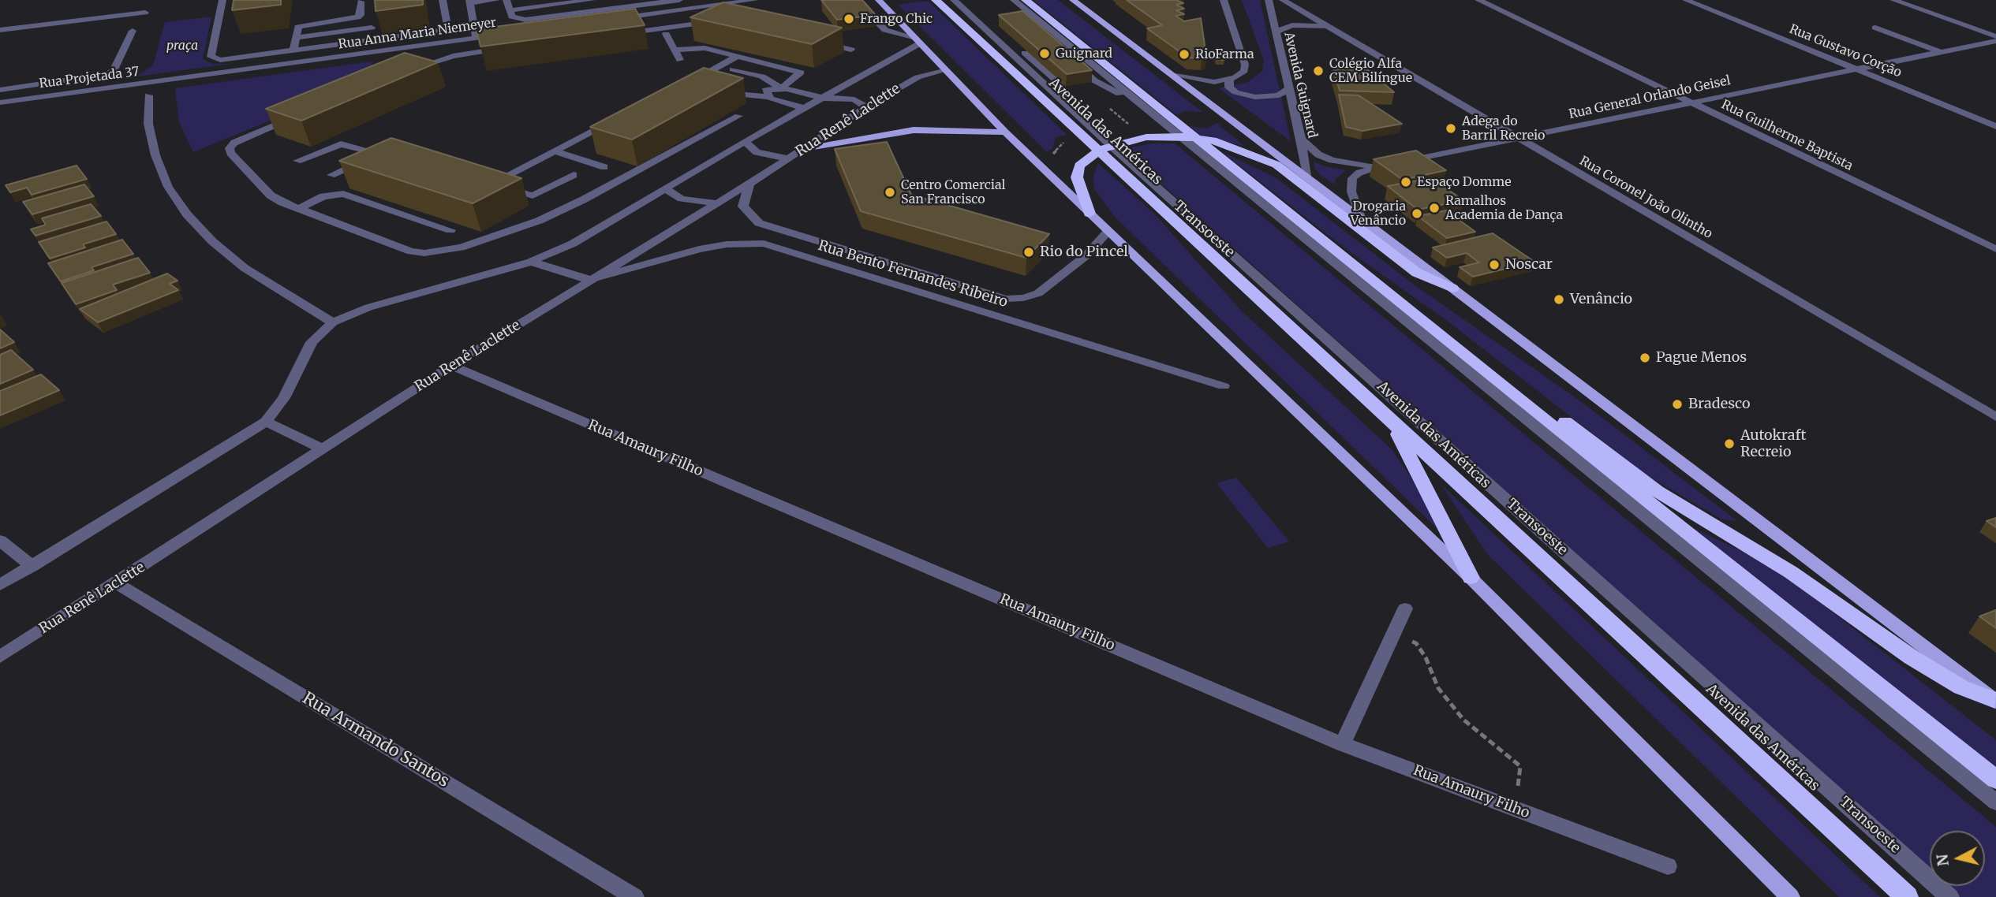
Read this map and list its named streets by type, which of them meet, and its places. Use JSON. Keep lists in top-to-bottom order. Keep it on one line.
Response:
{"streets":{"highway":["Avenida das Américas"],"street":["Rua Anna Maria Niemeyer","Rua Gustavo Corção","Rua Projetada 37","Avenida Guignard","Rua General Orlando Geisel","Rua Renê Laclette","Rua Guilherme Baptista","Rua Coronel João Olintho","Transoeste","Rua Bento Fernandes Ribeiro","Rua Amaury Filho","Rua Armando Santos"]},"crossings":[["Rua Anna Maria Niemeyer","Rua Projetada 37"],["Rua Gustavo Corção","Rua General Orlando Geisel"],["Rua General Orlando Geisel","Rua Guilherme Baptista"],["Rua General Orlando Geisel","Rua Coronel João Olintho"],["Rua Renê Laclette","Rua Bento Fernandes Ribeiro"],["Rua Renê Laclette","Rua Amaury Filho"],["Rua Renê Laclette","Rua Armando Santos"],["Avenida das Américas","Transoeste"]],"parks":["praça"],"places":["Frango Chic","Guignard","RioFarma","Colégio Alfa CEM Bilíngue","Adega do Barril Recreio","Espaço Domme","Centro Comercial San Francisco","Ramalhos Academia de Dança","Drogaria Venâncio","Rio do Pincel","Noscar","Venâncio","Pague Menos","Bradesco","Autokraft Recreio"],"north":"left"}
